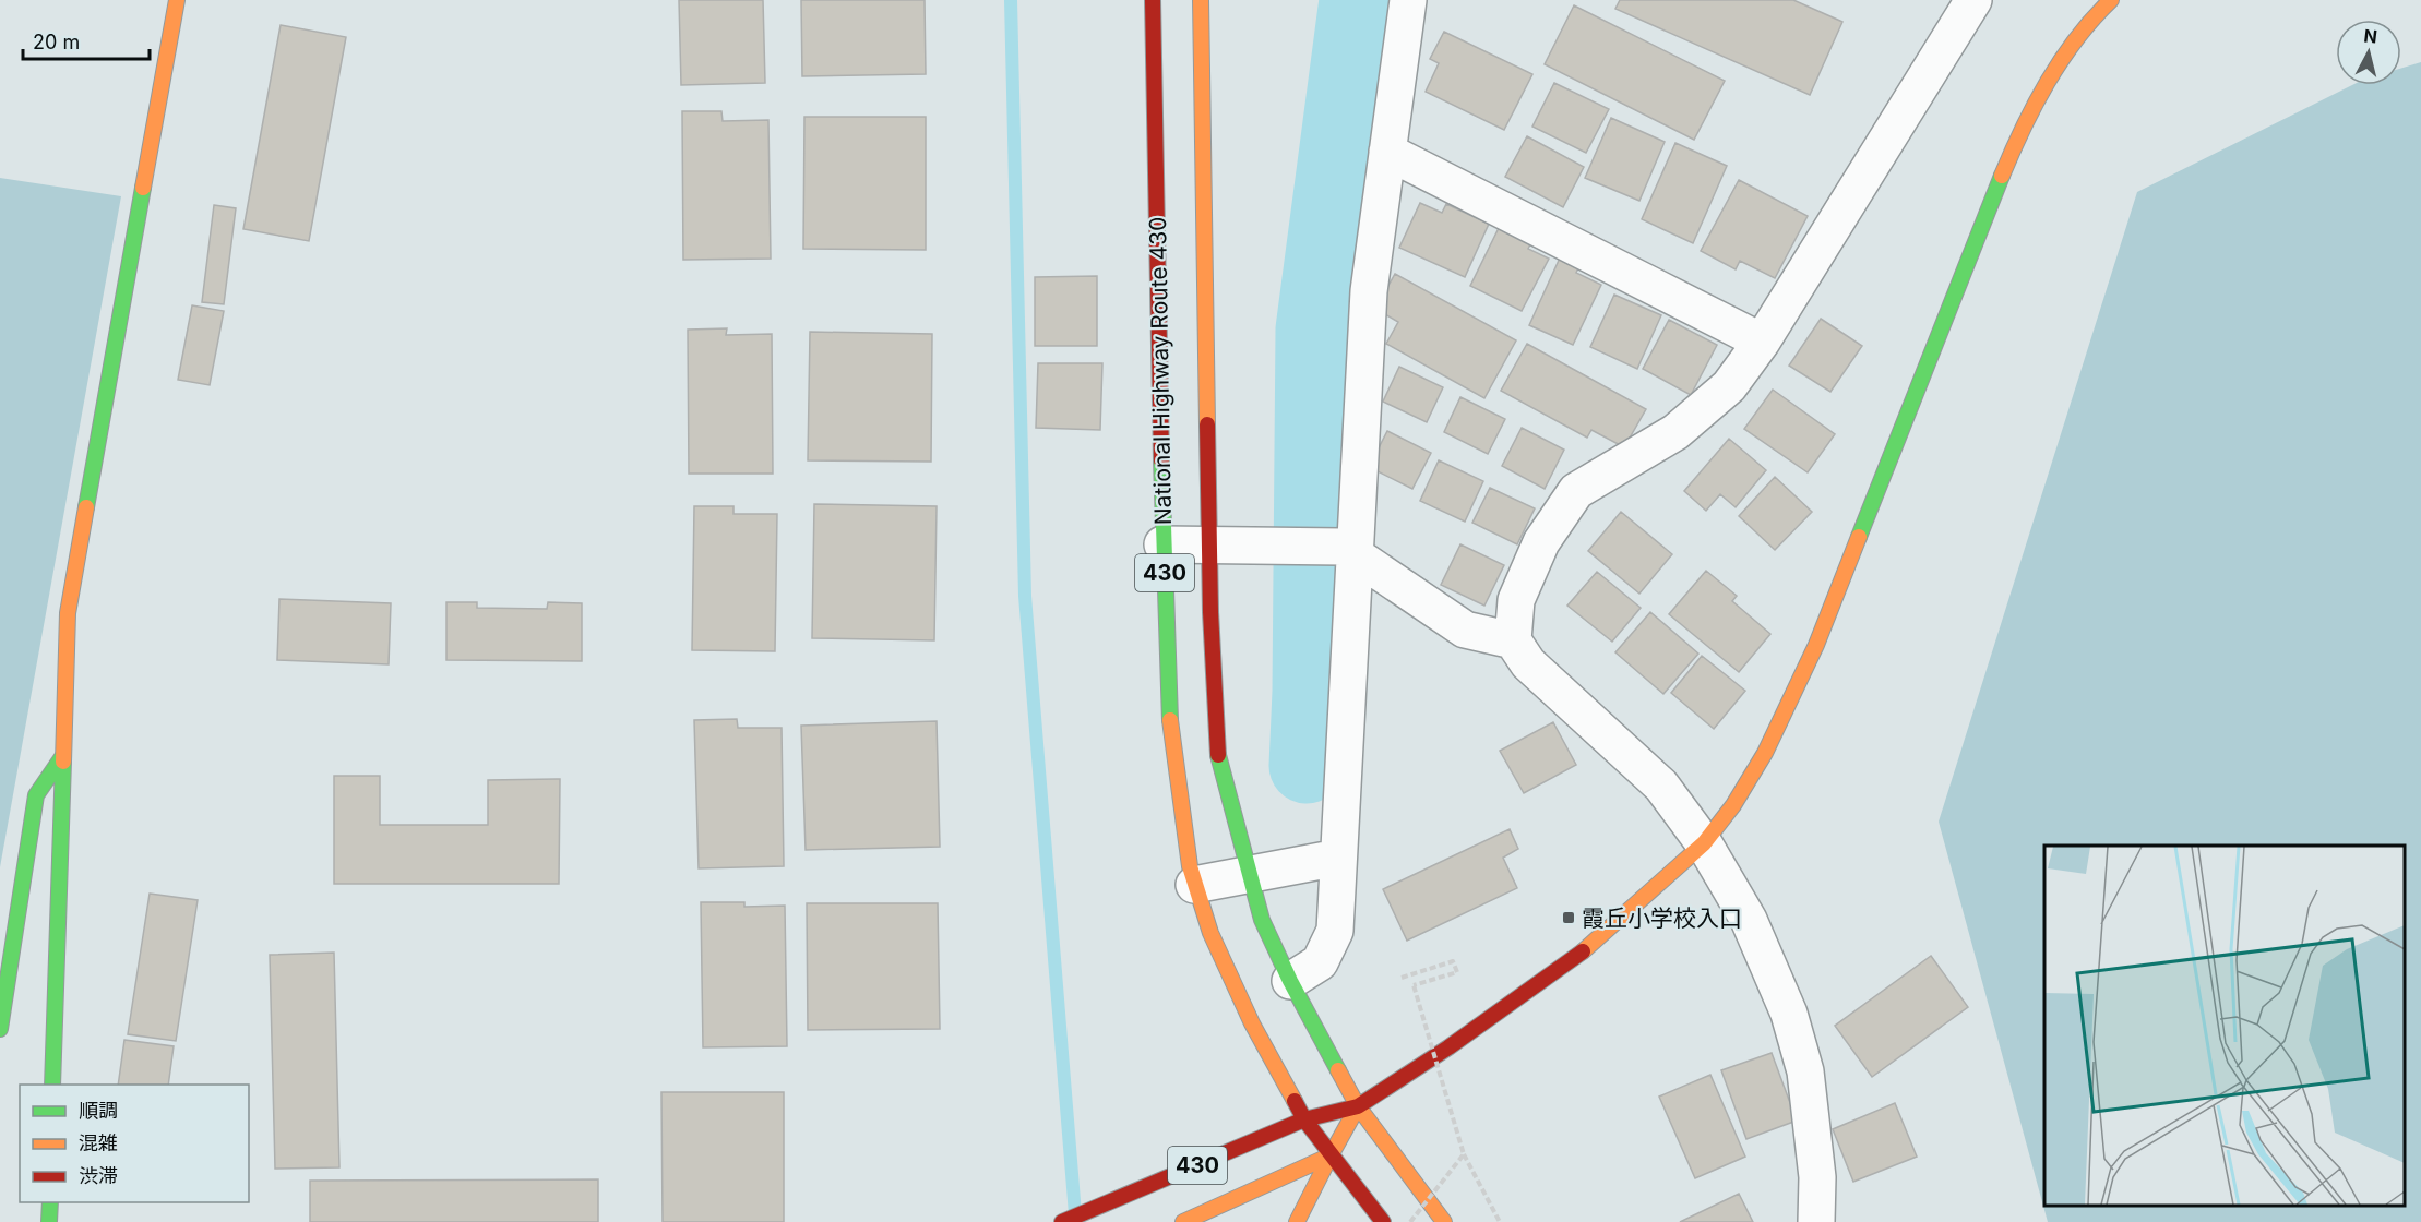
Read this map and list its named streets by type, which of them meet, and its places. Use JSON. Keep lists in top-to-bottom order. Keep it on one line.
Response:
{"streets":{"main road":["National Highway Route 430","430"]},"crossings":[["National Highway Route 430","430"]],"places":{"transit":["霞丘小学校入口"]},"legend":["順調","混雑","渋滞"],"scale_bar":"20 m","north":"top"}
